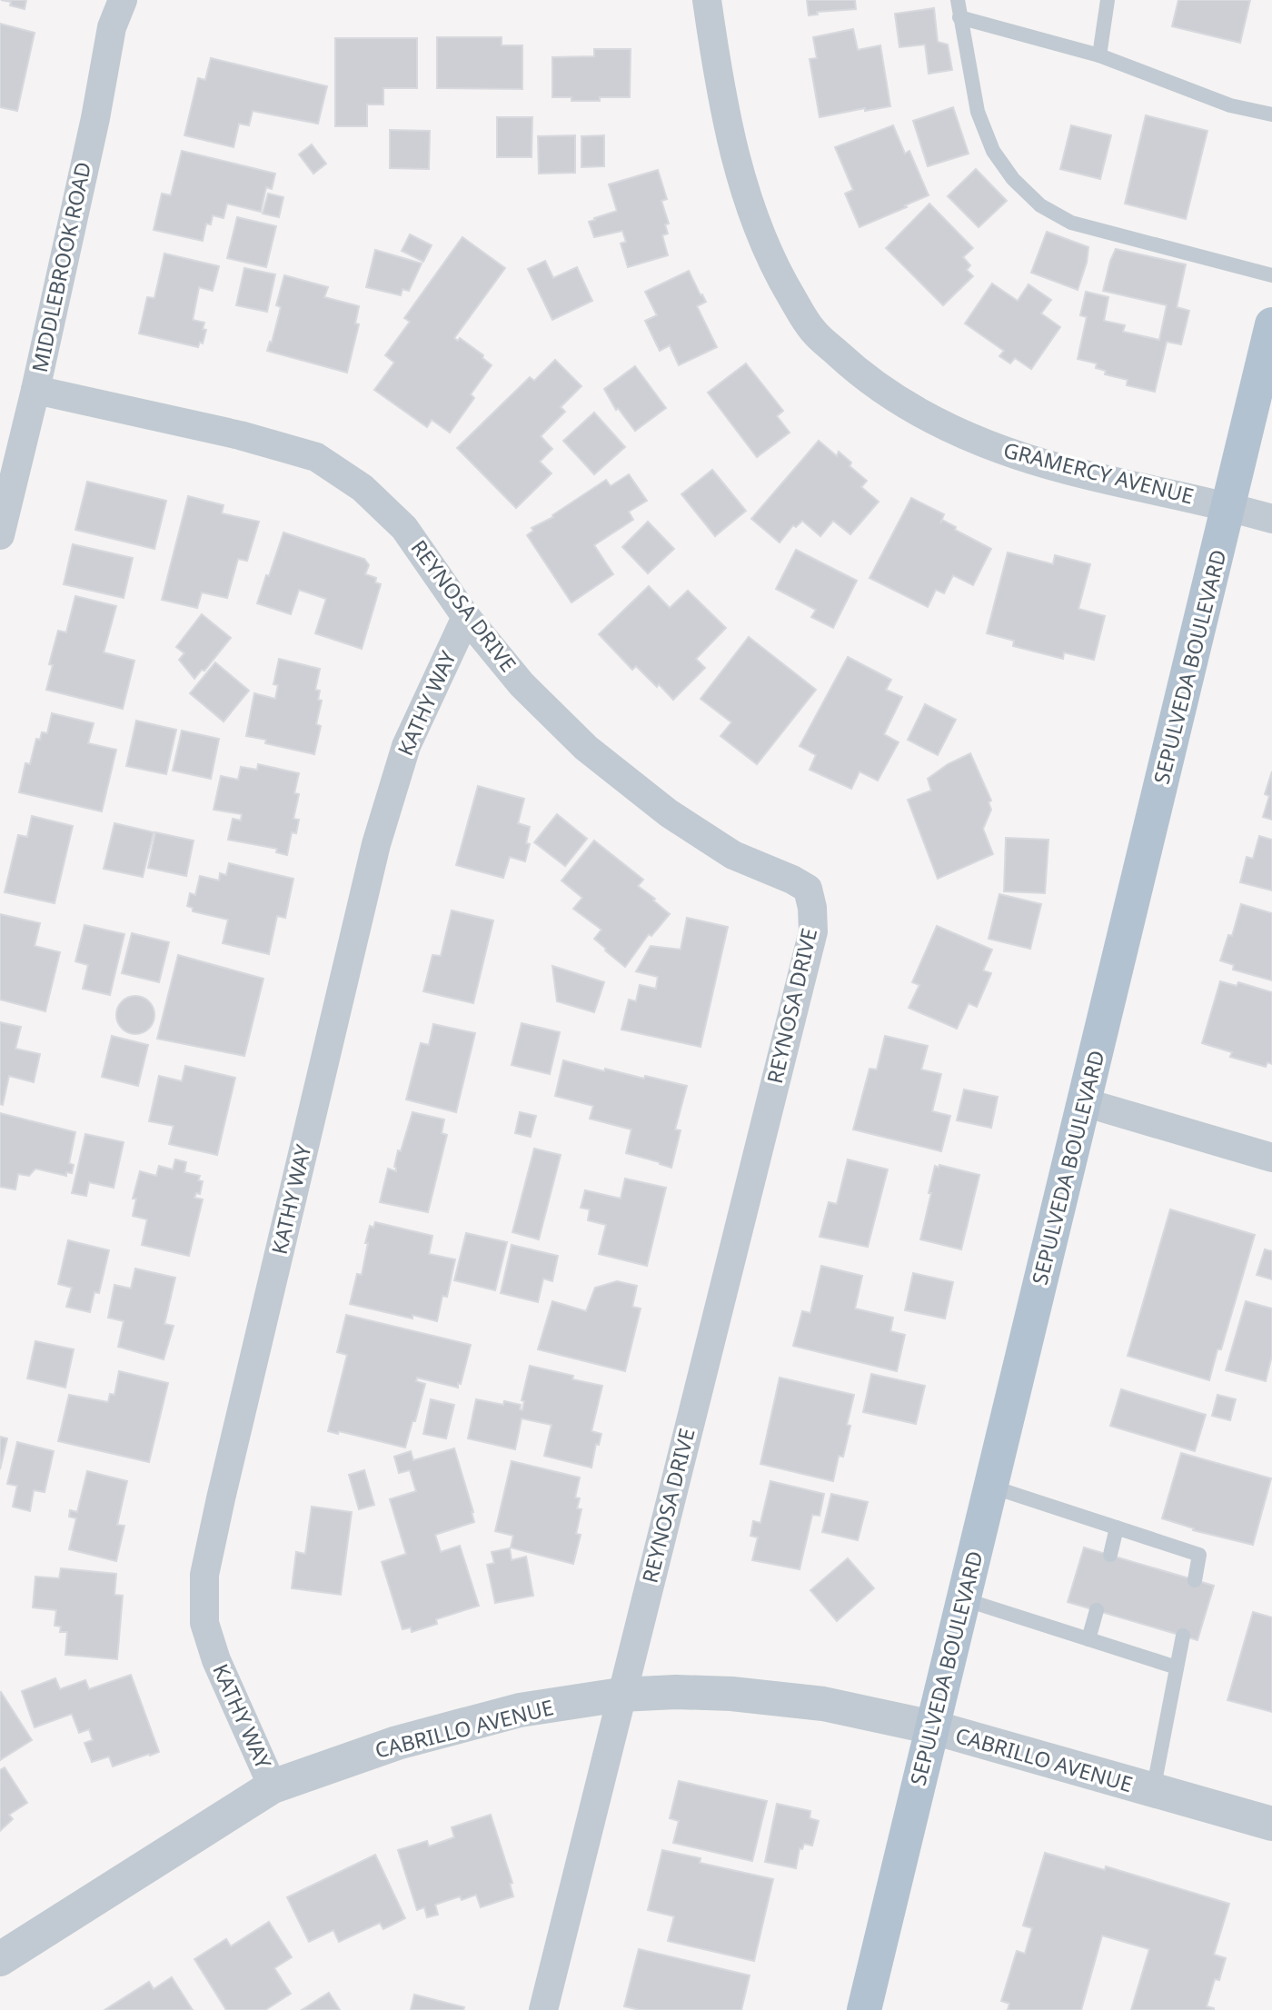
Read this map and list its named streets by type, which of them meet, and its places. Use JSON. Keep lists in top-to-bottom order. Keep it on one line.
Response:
{"streets":{"main road":["SEPULVEDA BOULEVARD"],"street":["MIDDLEBROOK ROAD","GRAMERCY AVENUE","REYNOSA DRIVE","KATHY WAY","CABRILLO AVENUE"]},"crossings":[["MIDDLEBROOK ROAD","REYNOSA DRIVE"],["GRAMERCY AVENUE","SEPULVEDA BOULEVARD"],["REYNOSA DRIVE","KATHY WAY"],["REYNOSA DRIVE","CABRILLO AVENUE"],["SEPULVEDA BOULEVARD","CABRILLO AVENUE"],["KATHY WAY","CABRILLO AVENUE"]]}
